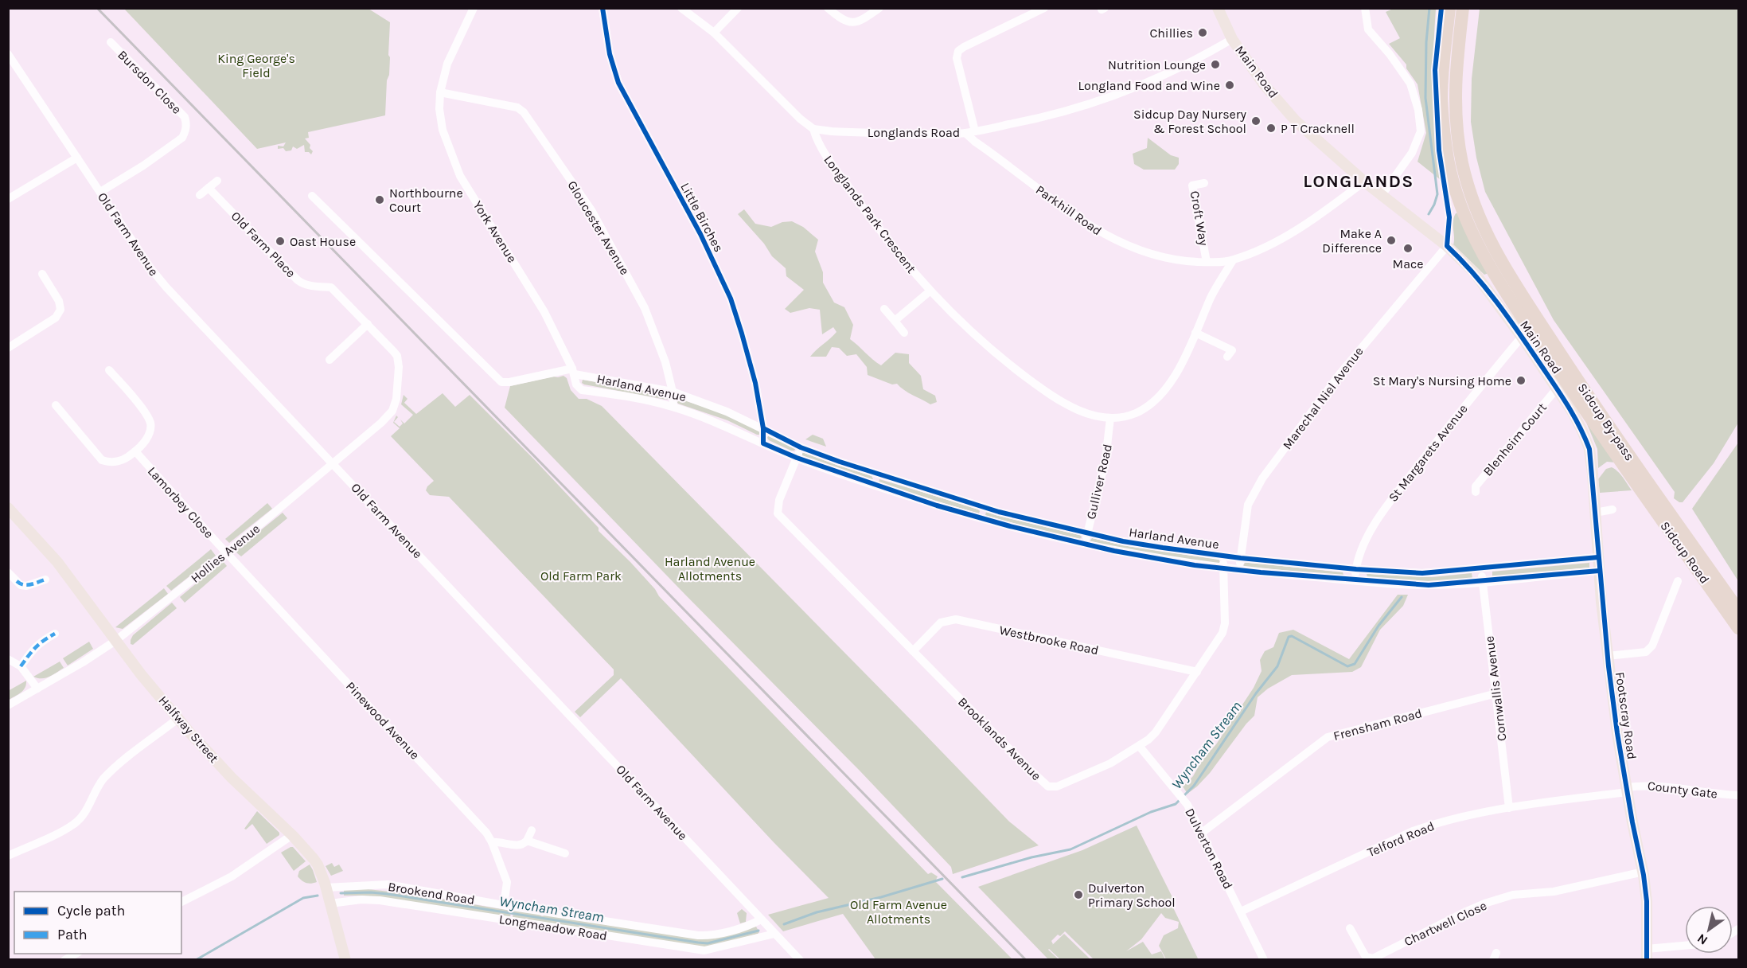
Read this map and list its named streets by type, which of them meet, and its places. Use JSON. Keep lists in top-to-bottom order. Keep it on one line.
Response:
{"streets":{"highway":["Sidcup By-pass","Sidcup Road"],"main road":["Main Road","Footscray Road","Halfway Street"],"street":["Bursdon Close","Longlands Road","Parkhill Road","Longlands Park Crescent","Little Birches","Croft Way","Gloucester Avenue","York Avenue","Old Farm Avenue","Old Farm Place","Harland Avenue","Marechal Niel Avenue","Blenheim Court","St Margarets Avenue","Gulliver Road","Lamorbey Close","Hollies Avenue","Westbrooke Road","Cornwallis Avenue","Pinewood Avenue","Frensham Road","Brooklands Avenue","County Gate","Telford Road","Dulverton Road","Brookend Road","Chartwell Close","Longmeadow Road"]},"crossings":[["Main Road","Longlands Road"],["Main Road","Parkhill Road"],["Main Road","Marechal Niel Avenue"],["Main Road","Blenheim Court"],["Main Road","St Margarets Avenue"],["Main Road","Footscray Road"],["Bursdon Close","Old Farm Avenue"],["Longlands Road","Parkhill Road"],["Longlands Road","Longlands Park Crescent"],["Parkhill Road","Longlands Park Crescent"],["Parkhill Road","Croft Way"],["Longlands Park Crescent","Gulliver Road"],["Little Birches","Harland Avenue"],["Gloucester Avenue","York Avenue"],["Gloucester Avenue","Harland Avenue"],["York Avenue","Harland Avenue"],["Old Farm Avenue","Old Farm Place"],["Old Farm Avenue","Hollies Avenue"],["Old Farm Avenue","Brookend Road"],["Old Farm Avenue","Longmeadow Road"],["Old Farm Place","Hollies Avenue"],["Harland Avenue","Marechal Niel Avenue"],["Harland Avenue","St Margarets Avenue"],["Harland Avenue","Gulliver Road"],["Harland Avenue","Cornwallis Avenue"],["Harland Avenue","Footscray Road"],["Harland Avenue","Brooklands Avenue"],["Sidcup By-pass","Sidcup Road"],["Lamorbey Close","Hollies Avenue"],["Lamorbey Close","Pinewood Avenue"],["Hollies Avenue","Pinewood Avenue"],["Hollies Avenue","Halfway Street"],["Westbrooke Road","Brooklands Avenue"],["Cornwallis Avenue","Frensham Road"],["Cornwallis Avenue","Telford Road"],["Footscray Road","County Gate"],["Footscray Road","Telford Road"],["Footscray Road","Chartwell Close"],["Pinewood Avenue","Brookend Road"],["Frensham Road","Dulverton Road"],["Halfway Street","Brookend Road"],["Halfway Street","Longmeadow Road"],["Brooklands Avenue","Dulverton Road"],["County Gate","Telford Road"],["Telford Road","Dulverton Road"]],"districts":["LONGLANDS"],"water":["Wyncham Stream"],"parks":["King George's Field","Harland Avenue Allotments","Old Farm Park","Old Farm Avenue Allotments"],"places":["Chillies","Nutrition Lounge","Longland Food and Wine","Sidcup Day Nursery & Forest School","P T Cracknell","Northbourne Court","Make A Difference","Oast House","Mace","St Mary's Nursing Home","Dulverton Primary School"],"legend":["Cycle path","Path"],"north":"bottom left"}
